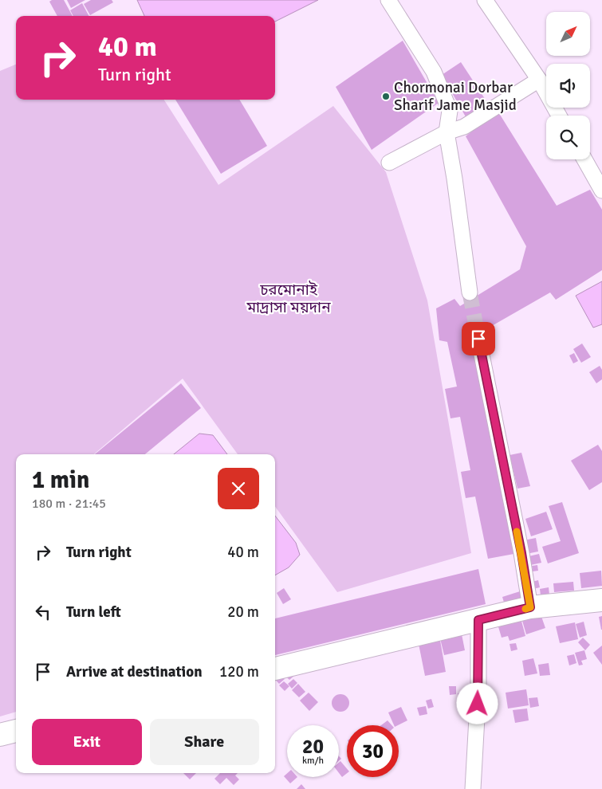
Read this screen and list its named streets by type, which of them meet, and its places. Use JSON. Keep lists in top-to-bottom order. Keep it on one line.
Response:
{"parks":["চরমোনাই মাদ্রাসা ময়দান"],"places":["Chormonai Dorbar Sharif Jame Masjid"],"north":"top right","page":{"turn":["40 m","Turn right"],"heading":["1 min","180 m · 21:45"],"list":[{"name":"Turn right","value":"40 m"},{"name":"Turn left","value":"20 m"},{"name":"Arrive at destination","value":"120 m"}],"buttons":["Exit","Share"],"speed":"20 km/h","limit":"30"}}
